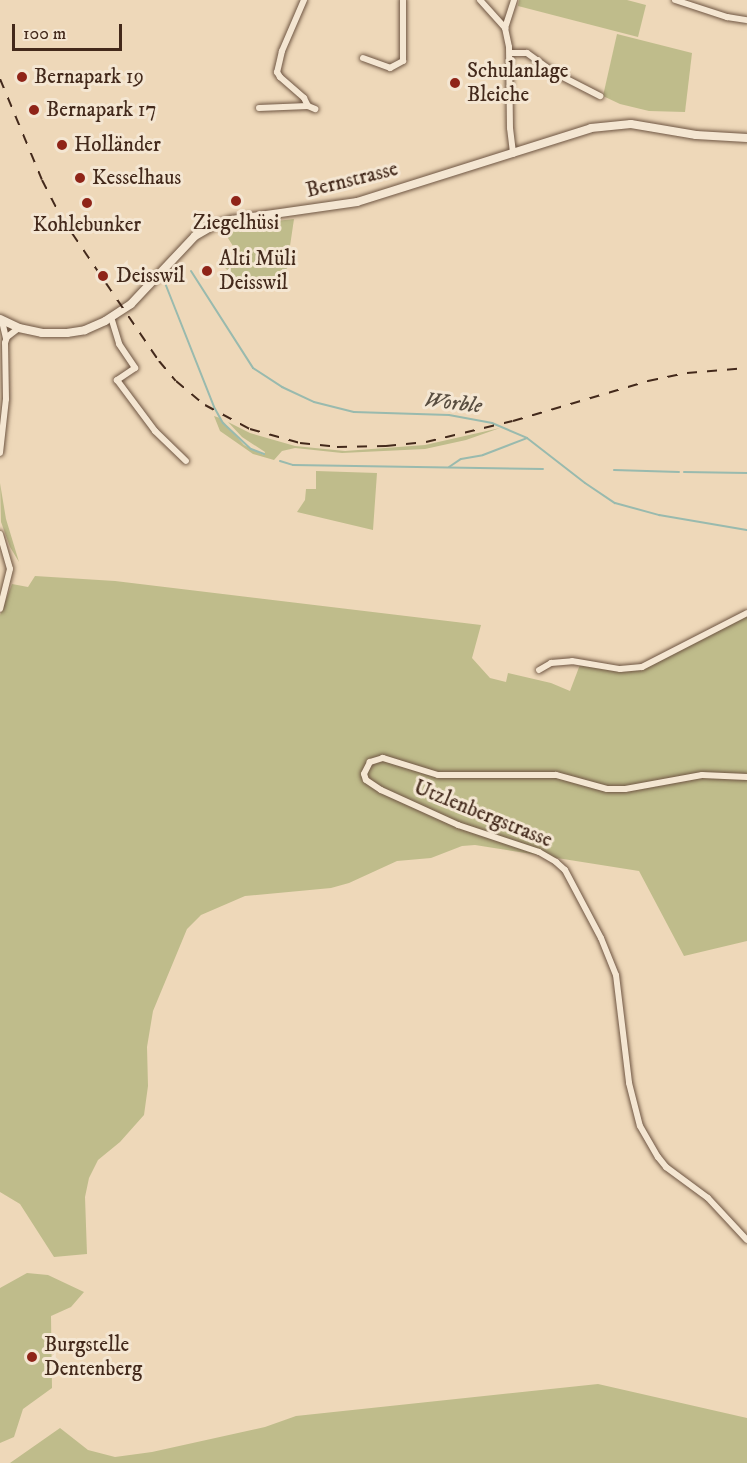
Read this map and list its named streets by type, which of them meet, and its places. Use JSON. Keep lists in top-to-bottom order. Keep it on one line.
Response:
{"streets":{"main road":["Bernstrasse"],"street":["Utzlenbergstrasse"]},"water":["Worble"],"places":["Bernapark 19","Schulanlage Bleiche","Bernapark 17","Holländer","Kesselhaus","Ziegelhüsi","Kohlebunker","Alti Müli Deisswil","Deisswil","Burgstelle Dentenberg"],"scale_bar":"100 m"}
